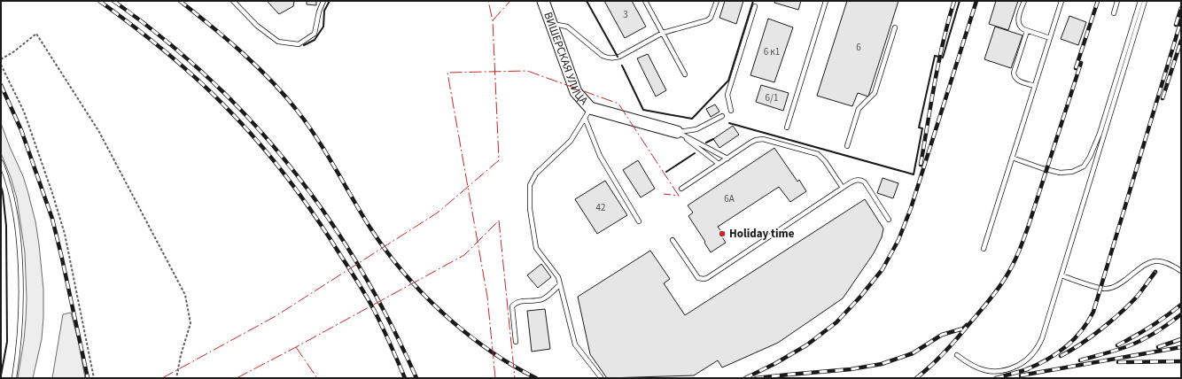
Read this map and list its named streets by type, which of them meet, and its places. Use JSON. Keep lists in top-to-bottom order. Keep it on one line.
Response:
{"streets":{"street":["ВИШЕРСКАЯ УЛИЦА"]},"places":["Holiday time"],"house_numbers":["3","6","6 к1","6/1","6А","42"]}
